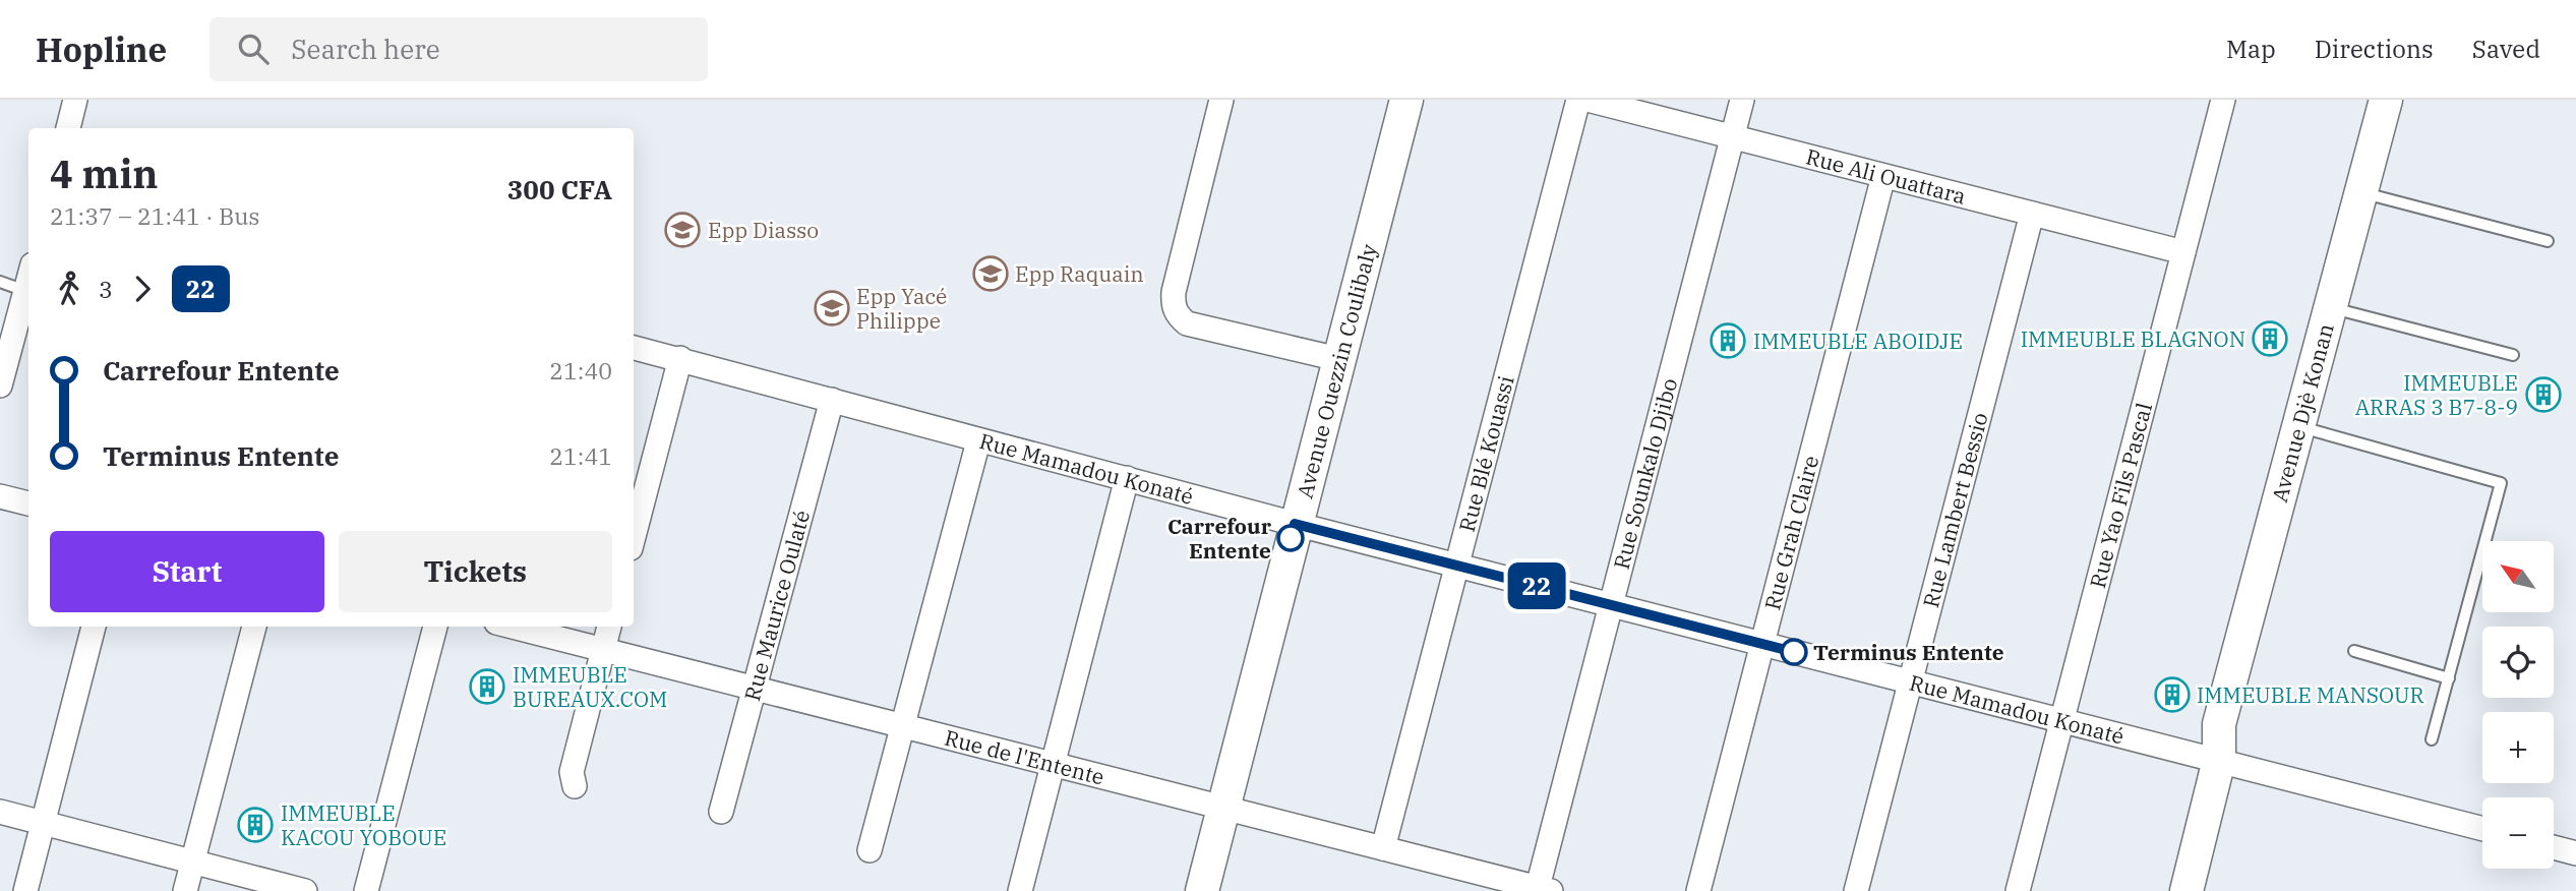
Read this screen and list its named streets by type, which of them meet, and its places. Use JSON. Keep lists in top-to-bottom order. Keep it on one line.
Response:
{"streets":{"street":["Rue Ali Ouattara","Avenue Ouezzin Coulibaly","Avenue Djè Konan","Rue Blé Kouassi","Rue Mamadou Konaté","Rue Sounkalo Djibo","Rue Yao Fils Pascal","Rue Lambert Bessio","Rue Grah Claire","Rue Maurice Oulaté","Rue de l'Entente"]},"crossings":[["Rue Ali Ouattara","Rue Sounkalo Djibo"],["Rue Ali Ouattara","Rue Yao Fils Pascal"],["Rue Ali Ouattara","Rue Lambert Bessio"],["Rue Ali Ouattara","Rue Grah Claire"],["Avenue Ouezzin Coulibaly","Rue Mamadou Konaté"],["Avenue Ouezzin Coulibaly","Rue de l'Entente"],["Avenue Djè Konan","Rue Mamadou Konaté"],["Rue Blé Kouassi","Rue Mamadou Konaté"],["Rue Blé Kouassi","Rue de l'Entente"],["Rue Mamadou Konaté","Rue Sounkalo Djibo"],["Rue Mamadou Konaté","Rue Yao Fils Pascal"],["Rue Mamadou Konaté","Rue Lambert Bessio"],["Rue Mamadou Konaté","Rue Grah Claire"],["Rue Mamadou Konaté","Rue Maurice Oulaté"],["Rue Sounkalo Djibo","Rue de l'Entente"],["Rue Maurice Oulaté","Rue de l'Entente"]],"places":{"school or university":["Epp Diasso","Epp Raquain","Epp Yacé Philippe"],"building":["IMMEUBLE BLAGNON","IMMEUBLE ABOIDJE","IMMEUBLE ARRAS 3 B7-8-9","IMMEUBLE BUREAUX.COM","IMMEUBLE MANSOUR","IMMEUBLE KACOU YOBOUE"],"other":["Carrefour Entente","Terminus Entente"]},"lines":["bus line 22"],"north":"top left","page":{"header":"Hopline","search":"Search here","nav":["Map","Directions","Saved"],"on_map":"22","heading":["4 min","21:37 – 21:41 · Bus","300 CFA"],"legs":["3","22"],"list":[{"name":"Carrefour Entente","value":"21:40"},{"name":"Terminus Entente","value":"21:41"}],"buttons":["Start","Tickets"],"map_buttons":["+","−"]}}
